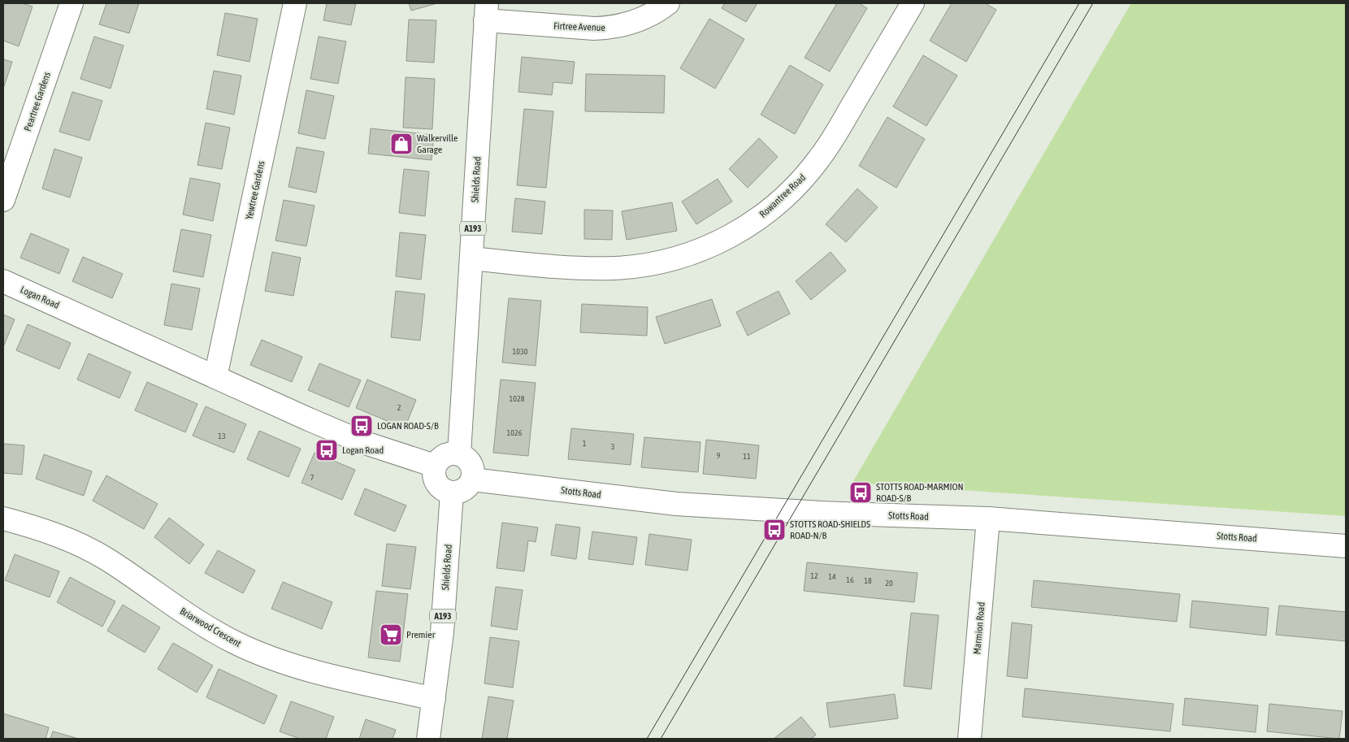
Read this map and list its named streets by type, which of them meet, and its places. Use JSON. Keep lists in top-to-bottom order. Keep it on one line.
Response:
{"streets":{"street":["Firtree Avenue","Peartree Gardens","Shields Road","Yewtree Gardens","Rowantree Road","A193","Logan Road","Stotts Road","Briarwood Crescent","Marmion Road"]},"crossings":[["Firtree Avenue","Shields Road"],["Shields Road","Rowantree Road"],["Shields Road","Logan Road"],["Shields Road","Stotts Road"],["Shields Road","Briarwood Crescent"],["Yewtree Gardens","Logan Road"],["Logan Road","Stotts Road"],["Stotts Road","Marmion Road"]],"places":{"shop":["Walkerville Garage"],"bus stop":["LOGAN ROAD-S/B","Logan Road","STOTTS ROAD-MARMION ROAD-S/B","STOTTS ROAD-SHIELDS ROAD-N/B"],"supermarket":["Premier"]},"house_numbers":["1030","1028","2","1026","13","1","3","9","11","7","12","14","16","18","20"]}
